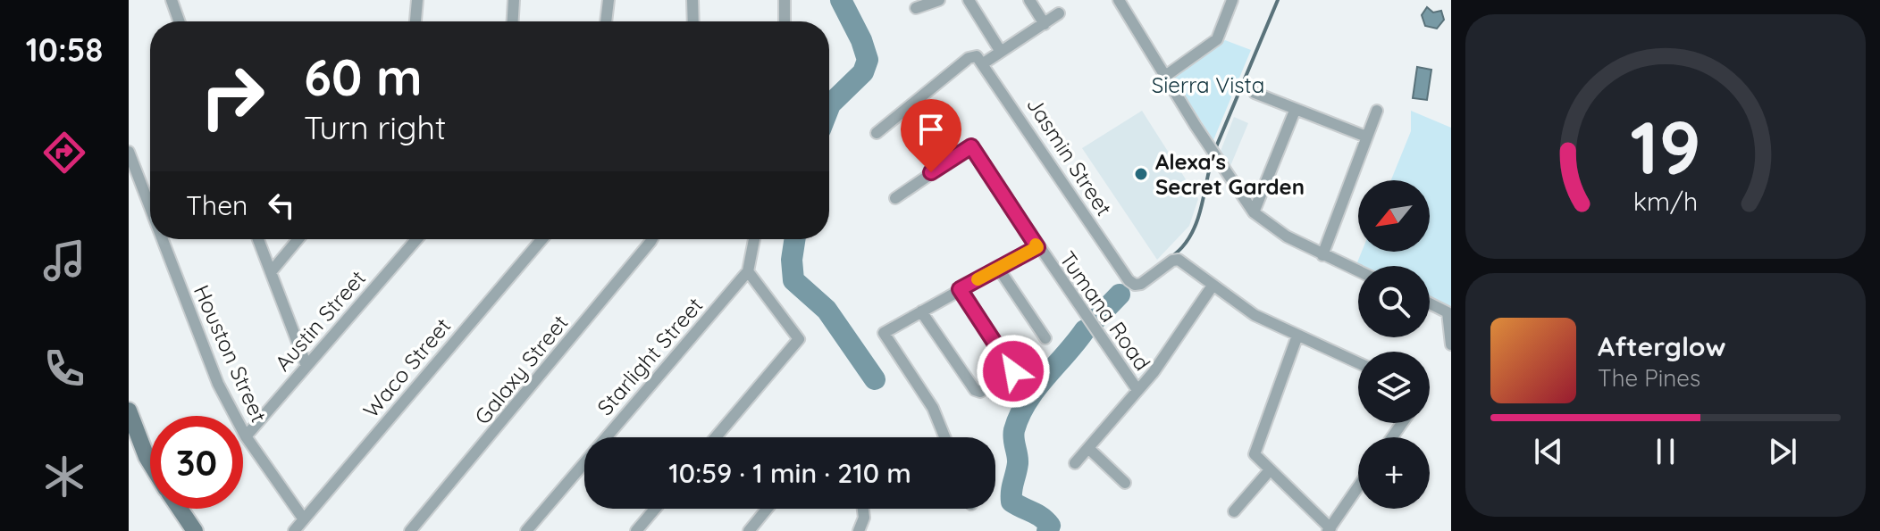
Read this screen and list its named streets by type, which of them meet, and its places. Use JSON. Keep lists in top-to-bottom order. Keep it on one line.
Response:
{"streets":{"street":["Jasmin Street","Tumana Road","Austin Street","Houston Street","Starlight Street","Waco Street","Galaxy Street"]},"crossings":[["Austin Street","Houston Street"],["Houston Street","Waco Street"]],"parks":["Sierra Vista"],"places":["Alexa's Secret Garden"],"north":"bottom left","page":{"tabs":"10:58","turn":["60 m","Turn right"],"then":"Then","map_buttons":"+","song":["Afterglow","The Pines"],"limit":"30","trip":"10:59 · 1 min · 210 m","gauge":["19","km/h"]}}
